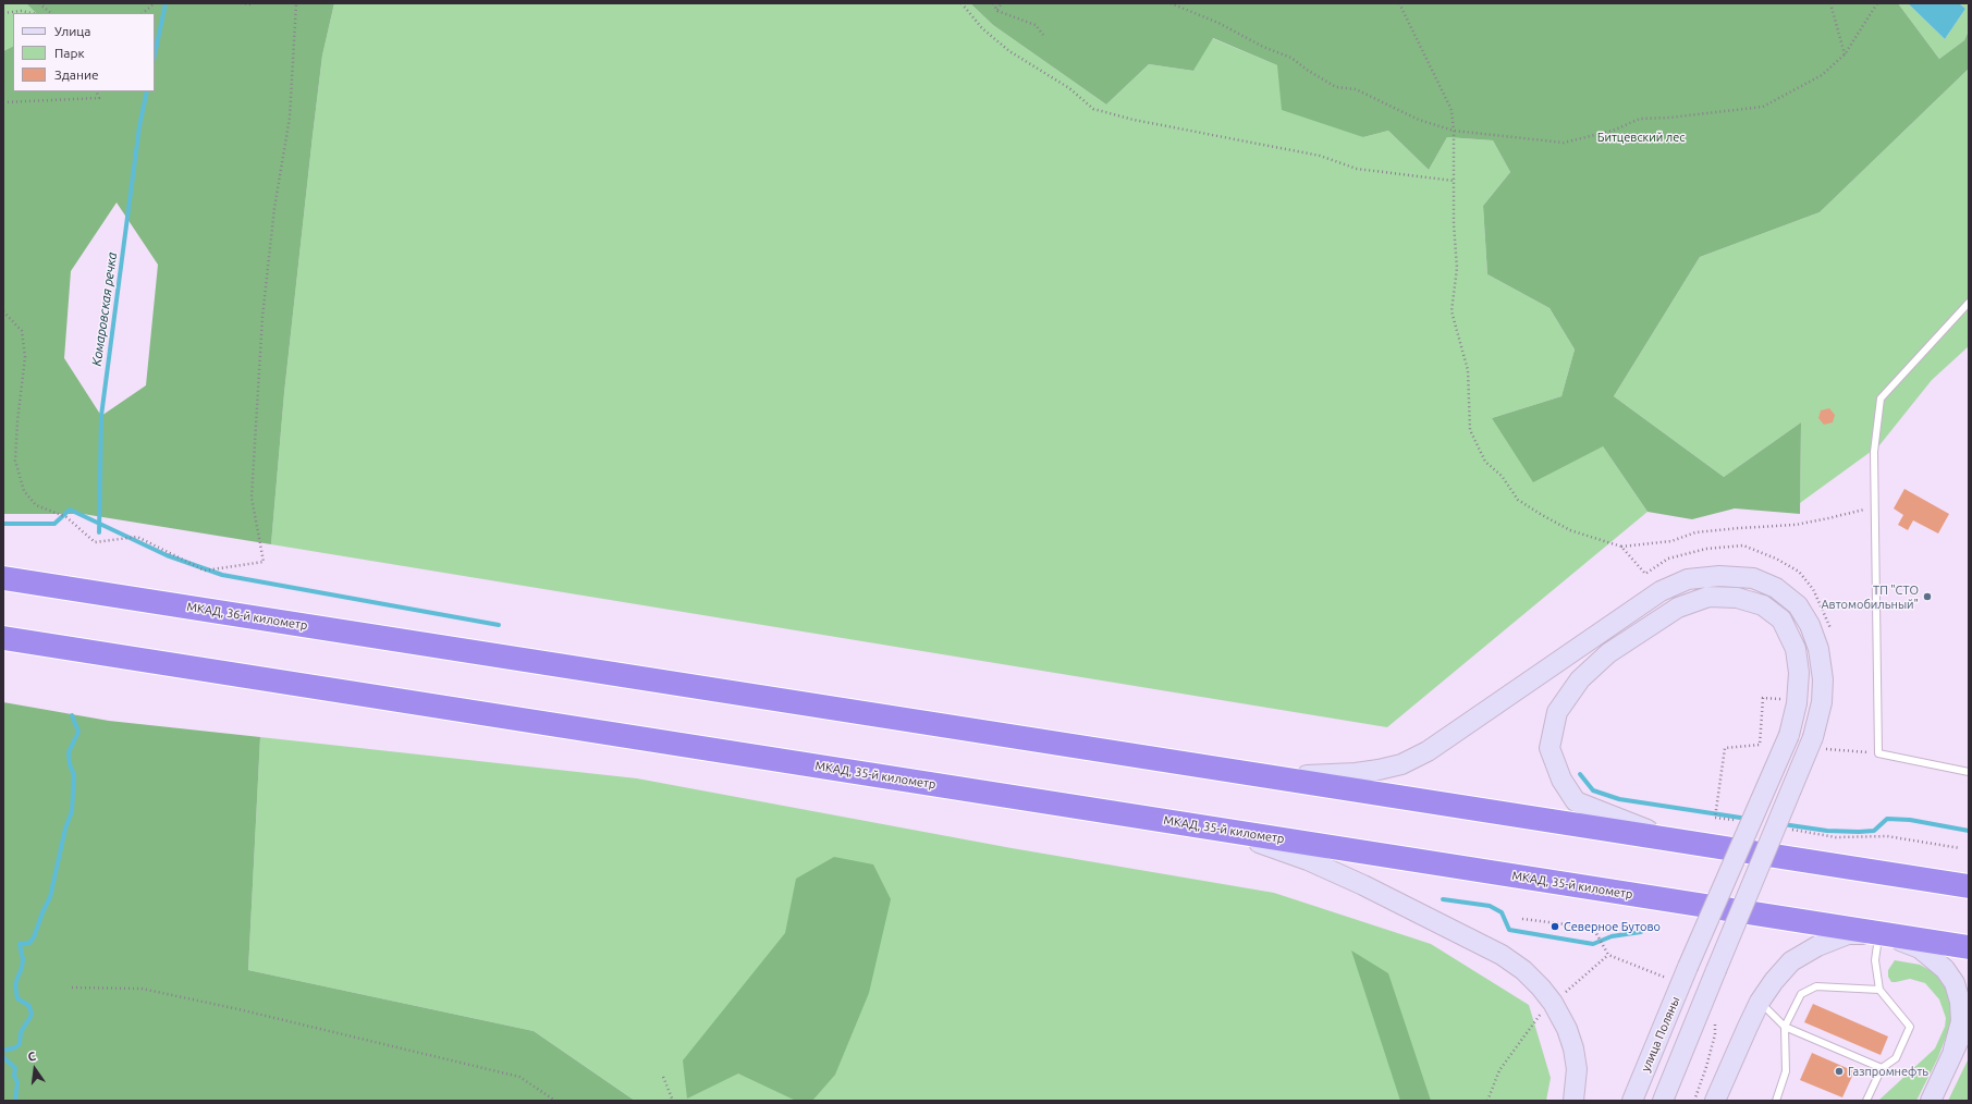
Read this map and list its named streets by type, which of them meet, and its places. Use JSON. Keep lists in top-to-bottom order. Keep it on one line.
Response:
{"streets":{"highway":["МКАД, 36-й километр","МКАД, 35-й километр"],"main road":["улица Поляны"]},"water":["Комаровская речка"],"parks":["Битцевский лес"],"places":["ТП \"СТО Автомобильный\"","Северное Бутово","Газпромнефть"],"legend":["Улица","Парк","Здание"],"north":"top"}
